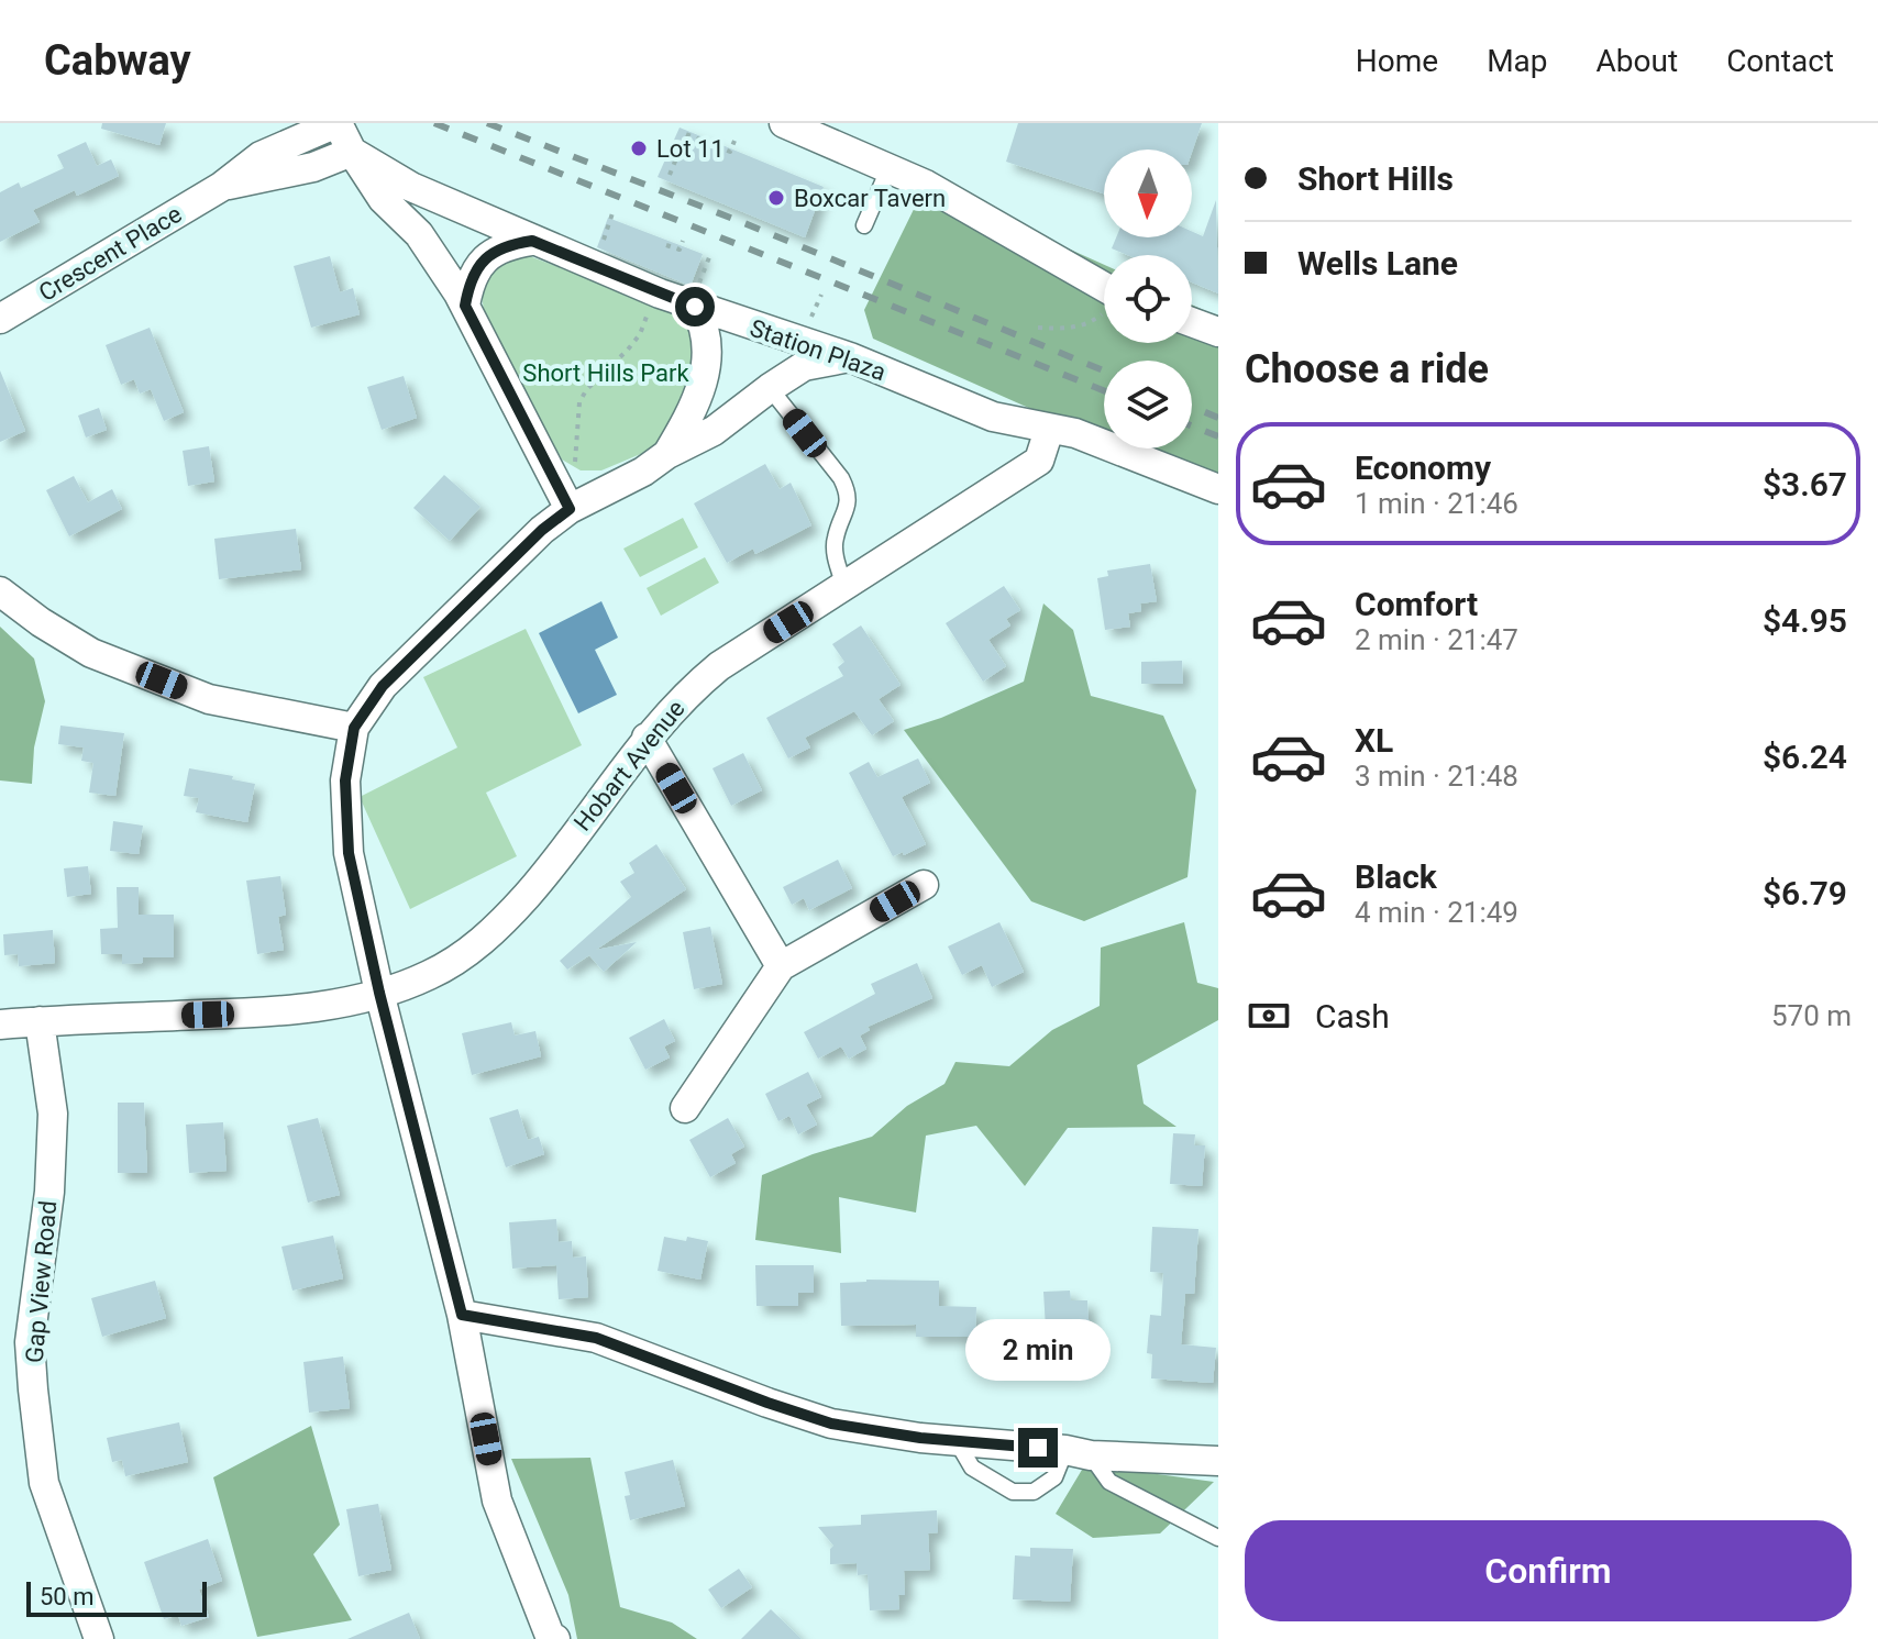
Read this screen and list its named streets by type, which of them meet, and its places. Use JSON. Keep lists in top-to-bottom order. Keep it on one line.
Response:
{"streets":{"street":["Crescent Place","Station Plaza","Hobart Avenue","Gap View Road"]},"crossings":[["Crescent Place","Station Plaza"],["Station Plaza","Hobart Avenue"],["Hobart Avenue","Gap View Road"]],"parks":["Short Hills Park"],"places":["Lot 11","Boxcar Tavern"],"scale_bar":"50 m","north":"bottom","page":{"header":"Cabway","nav":["Home","Map","About","Contact"],"banner":["Short Hills","Wells Lane"],"heading":"Choose a ride","list":[{"name":"Economy","note":"1 min · 21:46","value":"$3.67"},{"name":"Comfort","note":"2 min · 21:47","value":"$4.95"},{"name":"XL","note":"3 min · 21:48","value":"$6.24"},{"name":"Black","note":"4 min · 21:49","value":"$6.79"}],"pay":["Cash","570 m"],"bubble":"2 min","buttons":"Confirm","scale":"50 m"}}
